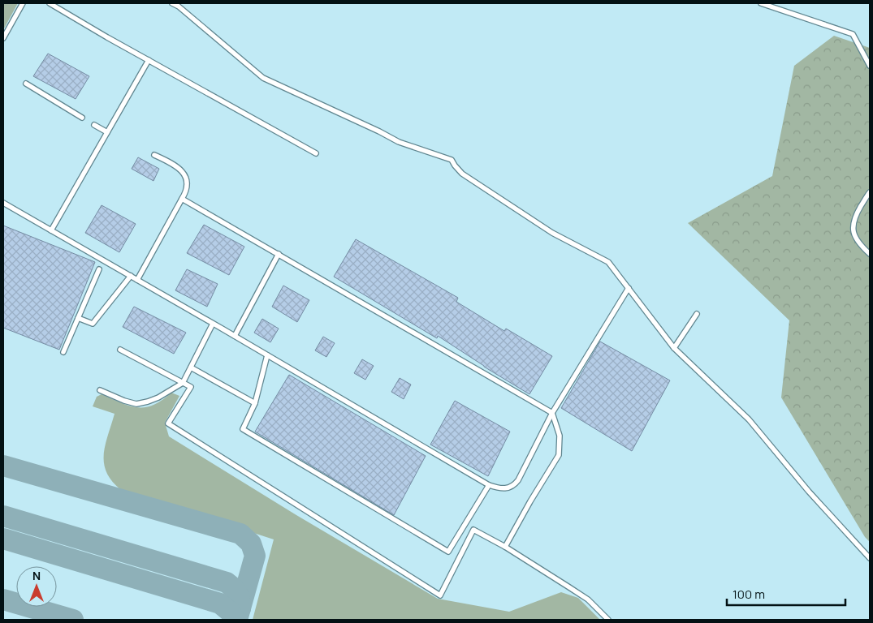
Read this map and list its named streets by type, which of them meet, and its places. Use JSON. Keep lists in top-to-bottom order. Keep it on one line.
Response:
{"scale_bar":"100 m","north":"top"}
